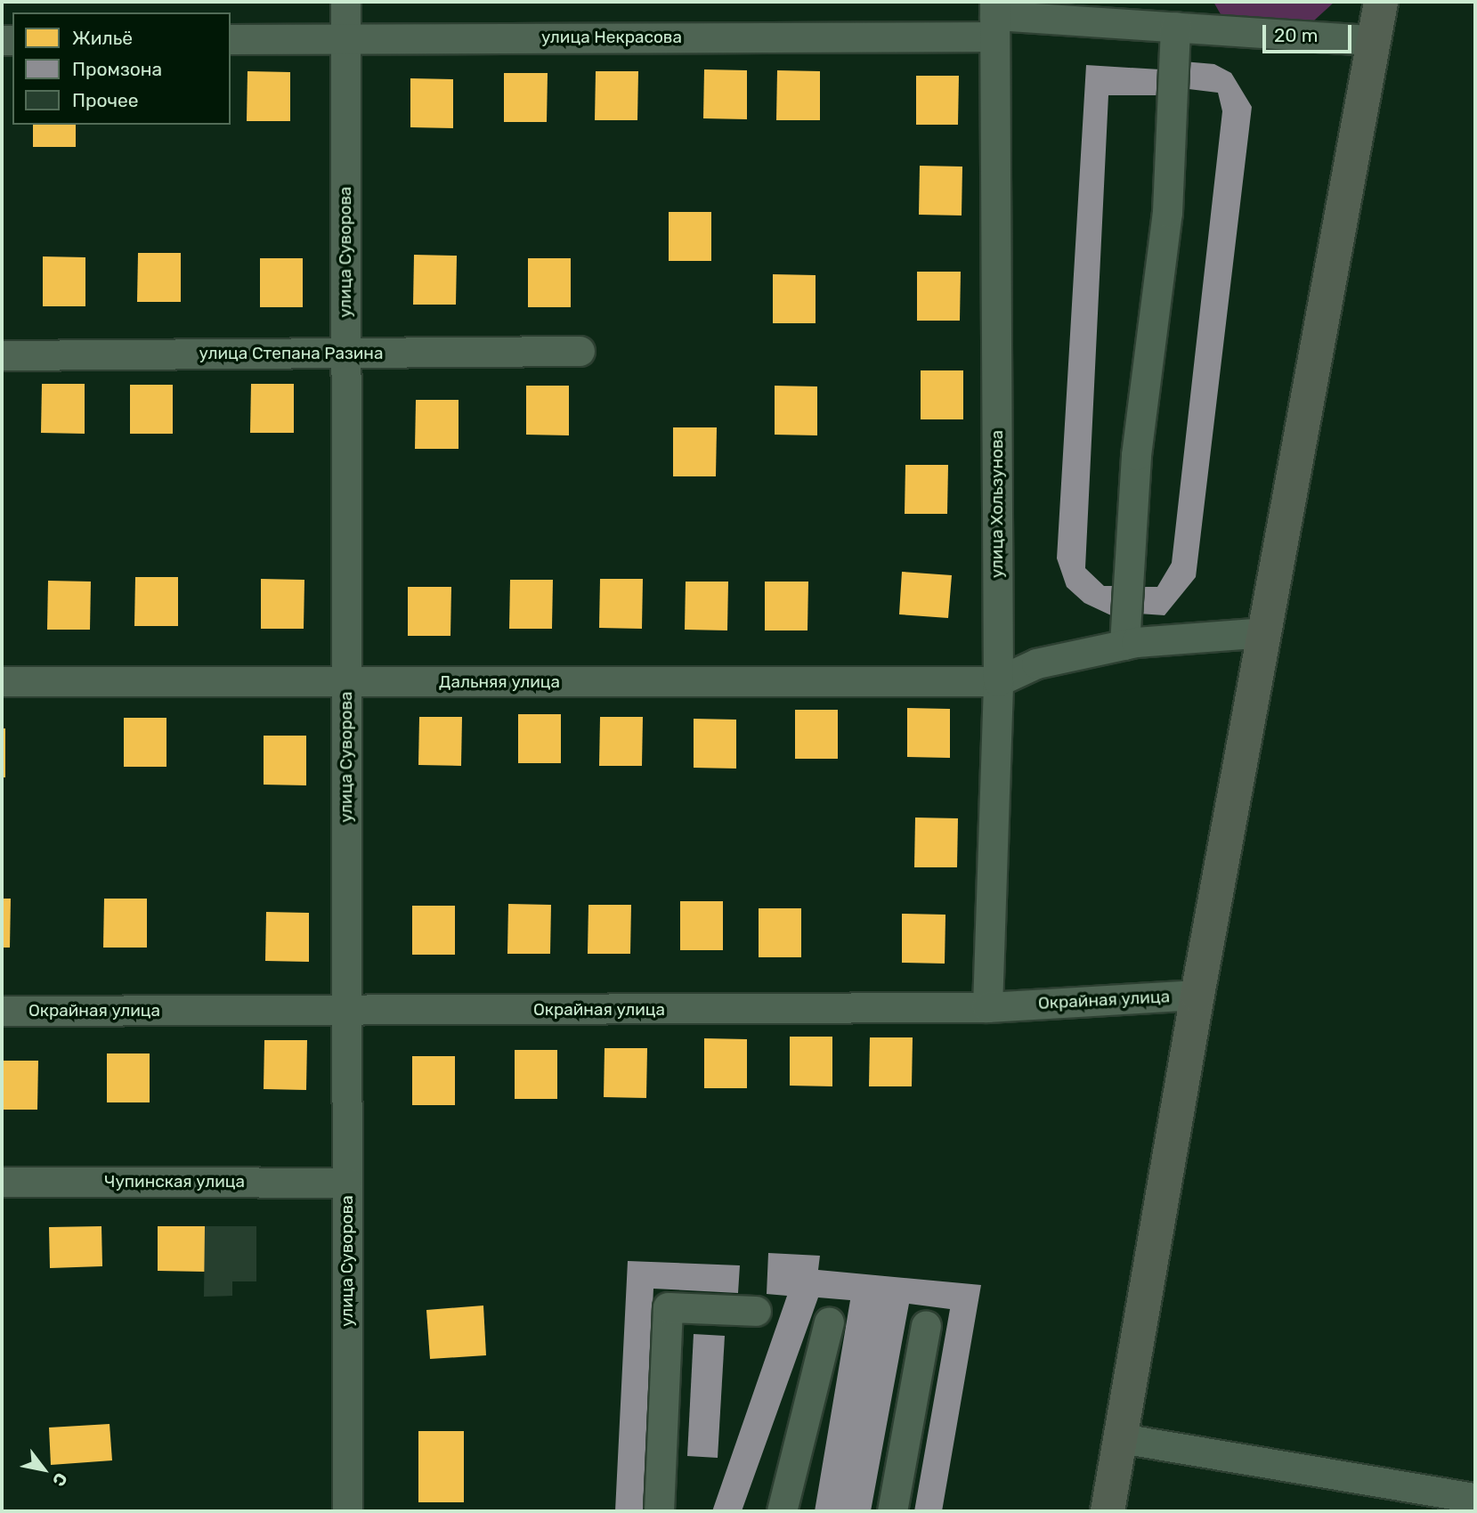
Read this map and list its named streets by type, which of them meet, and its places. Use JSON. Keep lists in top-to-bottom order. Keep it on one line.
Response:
{"streets":{"street":["улица Некрасова","улица Суворова","улица Степана Разина","улица Хользунова","Дальняя улица","Окрайная улица","Чупинская улица"]},"crossings":[["улица Некрасова","улица Суворова"],["улица Некрасова","улица Хользунова"],["улица Суворова","улица Степана Разина"],["улица Суворова","Дальняя улица"],["улица Суворова","Окрайная улица"],["улица Суворова","Чупинская улица"],["улица Хользунова","Дальняя улица"],["улица Хользунова","Окрайная улица"]],"legend":["Жильё","Промзона","Прочее"],"scale_bar":"20 m","north":"bottom right"}
